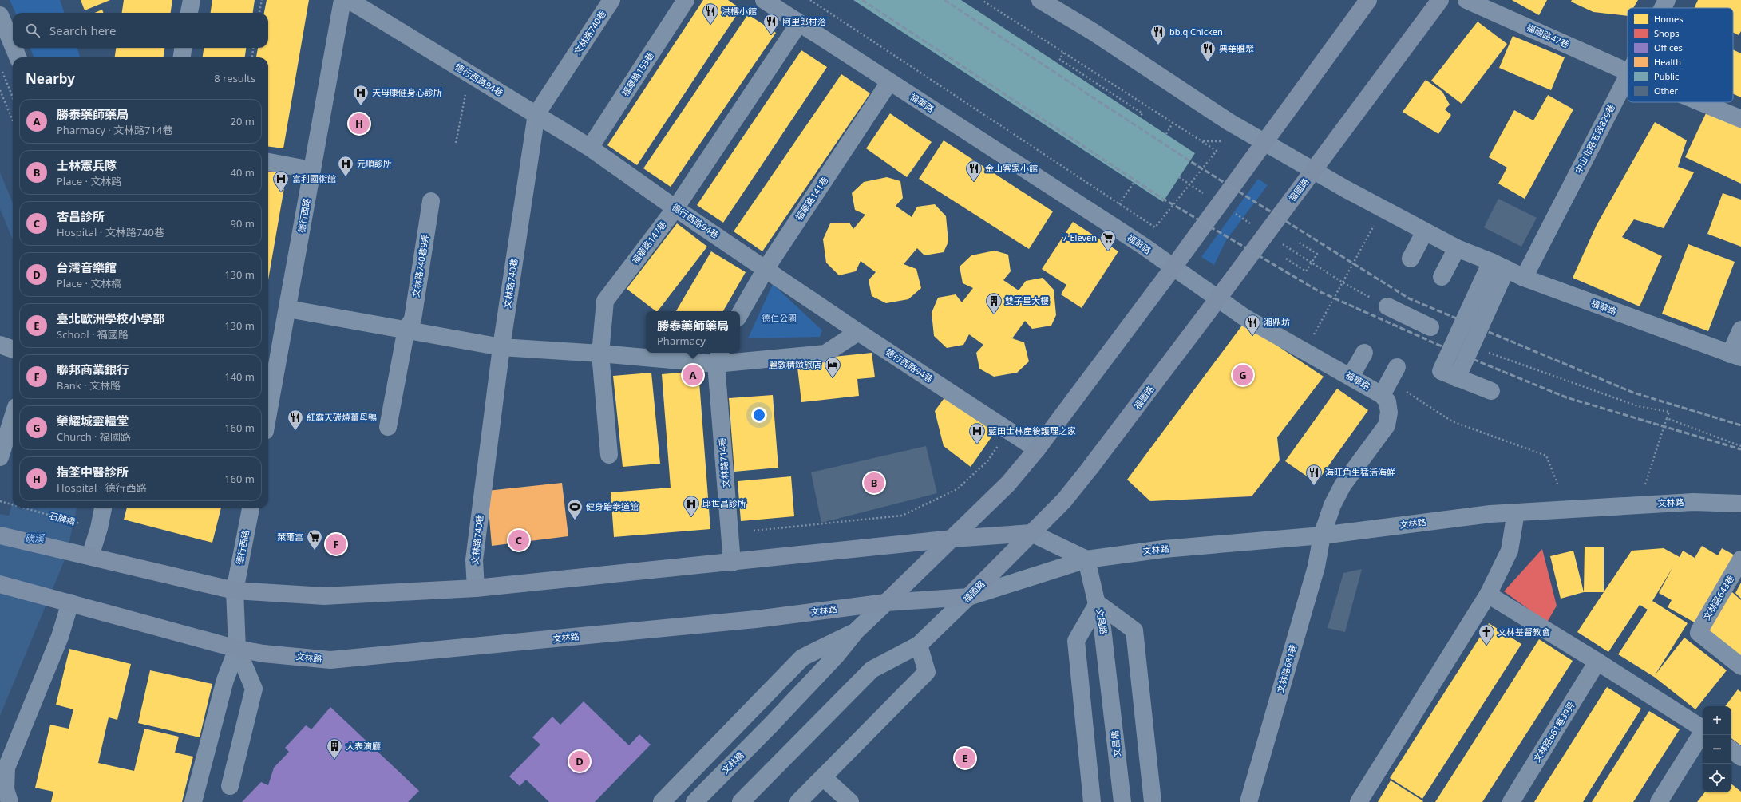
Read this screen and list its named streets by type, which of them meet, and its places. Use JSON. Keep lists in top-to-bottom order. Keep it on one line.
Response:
{"streets":{"main road":["福國路","文林路"],"street":["文林路740巷","福國路47巷","福華路153巷","德行西路94巷","福華路","中山北路五段829巷","福華路141巷","德行西路","福華路147巷","文林路740巷9弄","文林路714巷","文林路643巷","文昌路","文林路681巷","文林路661巷39弄","文昌橋","文林橋"],"path":["石牌橋"]},"crossings":[["文林路740巷","德行西路94巷"],["福華路153巷","德行西路94巷"],["德行西路94巷","福華路141巷"],["德行西路94巷","福華路147巷"],["福華路","中山北路五段829巷"],["福華路","福國路"],["福華路","福華路141巷"],["福華路","福華路147巷"],["福國路","文林路"],["德行西路","文林路"],["文林路","文昌路"],["文林路","文林路681巷"],["文昌路","文昌橋"]],"water":["磺溪"],"parks":["德仁公園"],"places":{"restaurant":["洪樓小館","阿里郎村落","bb.q Chicken","典華雅聚","金山客家小館","湘鼎坊","紅霸天碳燒薑母鴨","海旺角生猛活海鮮"],"hospital":["天母康健身心診所","元順診所","富利國術館","藍田士林產後護理之家","邱世昌診所"],"supermarket":["7-Eleven","萊爾富"],"building":["雙子星大樓","大表演廳"],"hotel":["麗敦精緻旅店"],"sports":["健身跆拳道館"],"church":["文林基督教會"]},"legend":["Homes","Shops","Offices","Health","Public","Other"],"page":{"search":"Search here","heading":["Nearby","8 results"],"list":[{"mark":"A","name":"勝泰藥師藥局","note":"Pharmacy · 文林路714巷","value":"20 m"},{"mark":"B","name":"士林憲兵隊","note":"Place · 文林路","value":"40 m"},{"mark":"C","name":"杏昌診所","note":"Hospital · 文林路740巷","value":"90 m"},{"mark":"D","name":"台灣音樂館","note":"Place · 文林橋","value":"130 m"},{"mark":"E","name":"臺北歐洲學校小學部","note":"School · 福國路","value":"130 m"},{"mark":"F","name":"聯邦商業銀行","note":"Bank · 文林路","value":"140 m"},{"mark":"G","name":"榮耀城靈糧堂","note":"Church · 福國路","value":"160 m"},{"mark":"H","name":"指筌中醫診所","note":"Hospital · 德行西路","value":"160 m"}],"pins":["H","A","G","B","C","F","E","D"],"popup":["勝泰藥師藥局","Pharmacy"],"map_buttons":["+","−"]}}
